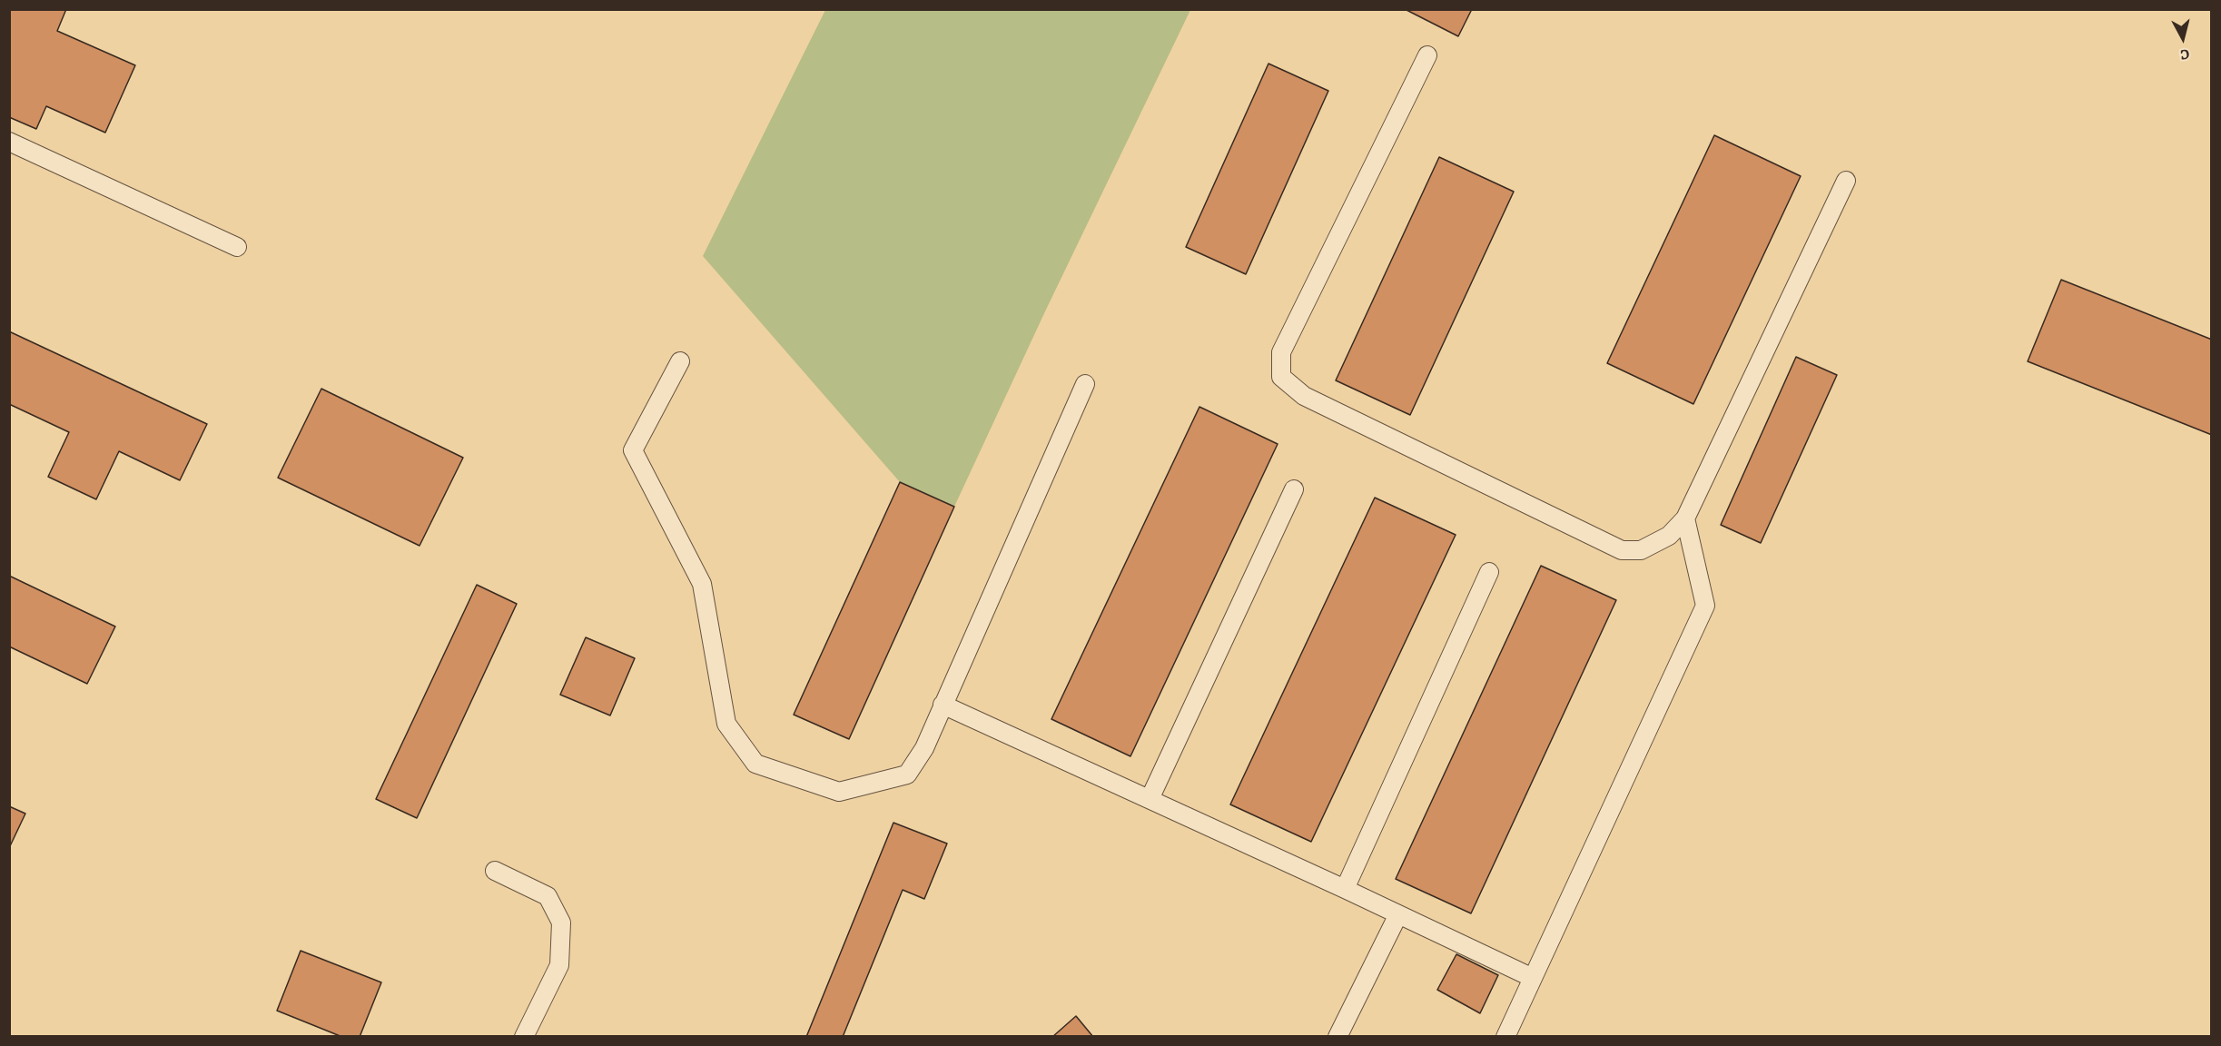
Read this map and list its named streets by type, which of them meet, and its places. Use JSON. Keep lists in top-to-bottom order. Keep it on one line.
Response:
{"north":"bottom"}
